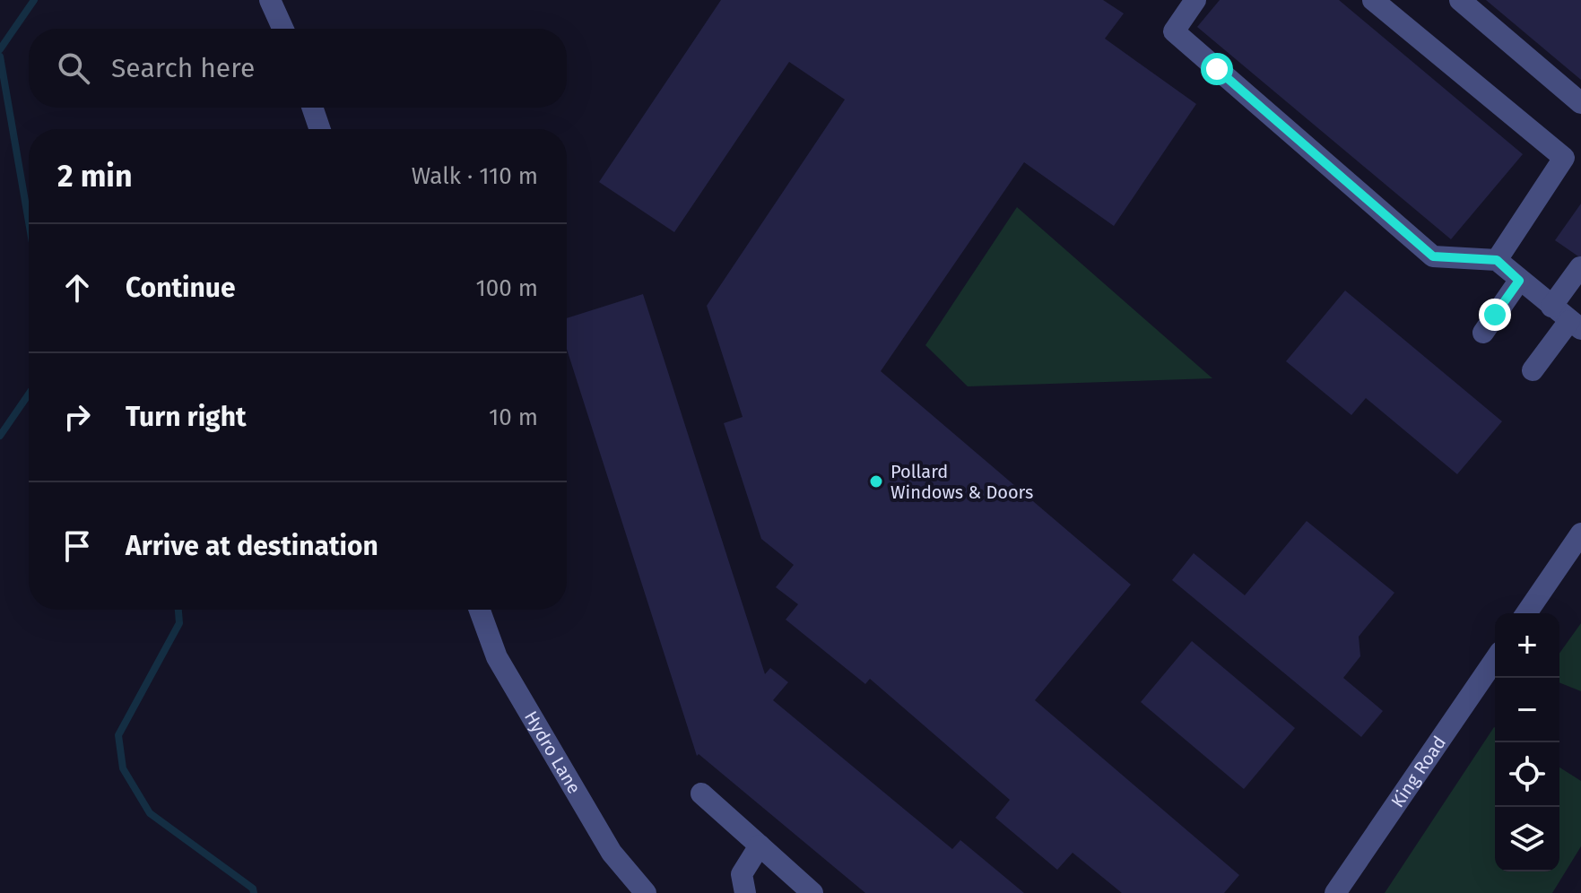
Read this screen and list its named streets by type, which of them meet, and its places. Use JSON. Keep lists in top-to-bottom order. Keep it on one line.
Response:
{"streets":{"street":["Hydro Lane","King Road"]},"places":["Pollard Windows & Doors"],"page":{"search":"Search here","heading":["2 min","Walk · 110 m"],"list":[["Continue","100 m"],["Turn right","10 m"],"Arrive at destination"],"map_buttons":["+","−"]}}
